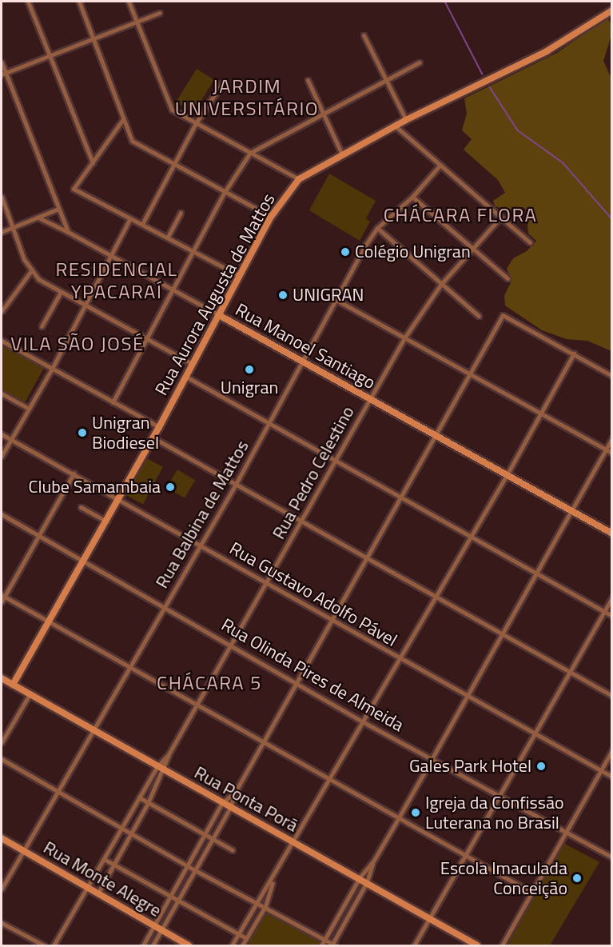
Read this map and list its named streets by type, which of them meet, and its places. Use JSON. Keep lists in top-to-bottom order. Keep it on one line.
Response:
{"streets":{"street":["Rua Aurora Augusta de Mattos","Rua Manoel Santiago","Rua Pedro Celestino","Rua Balbina de Mattos","Rua Gustavo Adolfo Pável","Rua Olinda Pires de Almeida","Rua Ponta Porã","Rua Monte Alegre"]},"crossings":[["Rua Aurora Augusta de Mattos","Rua Manoel Santiago"],["Rua Aurora Augusta de Mattos","Rua Gustavo Adolfo Pável"],["Rua Aurora Augusta de Mattos","Rua Olinda Pires de Almeida"],["Rua Aurora Augusta de Mattos","Rua Ponta Porã"],["Rua Manoel Santiago","Rua Pedro Celestino"],["Rua Manoel Santiago","Rua Balbina de Mattos"],["Rua Pedro Celestino","Rua Gustavo Adolfo Pável"],["Rua Pedro Celestino","Rua Olinda Pires de Almeida"],["Rua Pedro Celestino","Rua Ponta Porã"],["Rua Pedro Celestino","Rua Monte Alegre"],["Rua Balbina de Mattos","Rua Gustavo Adolfo Pável"],["Rua Balbina de Mattos","Rua Olinda Pires de Almeida"],["Rua Balbina de Mattos","Rua Ponta Porã"],["Rua Balbina de Mattos","Rua Monte Alegre"]],"districts":["JARDIM UNIVERSITÁRIO","CHÁCARA FLORA","RESIDENCIAL YPACARAÍ","VILA SÃO JOSÉ","CHÁCARA 5"],"places":["Colégio Unigran","UNIGRAN","Unigran","Unigran Biodiesel","Clube Samambaia","Gales Park Hotel","Igreja da Confissão Luterana no Brasil","Escola Imaculada Conceição"]}
